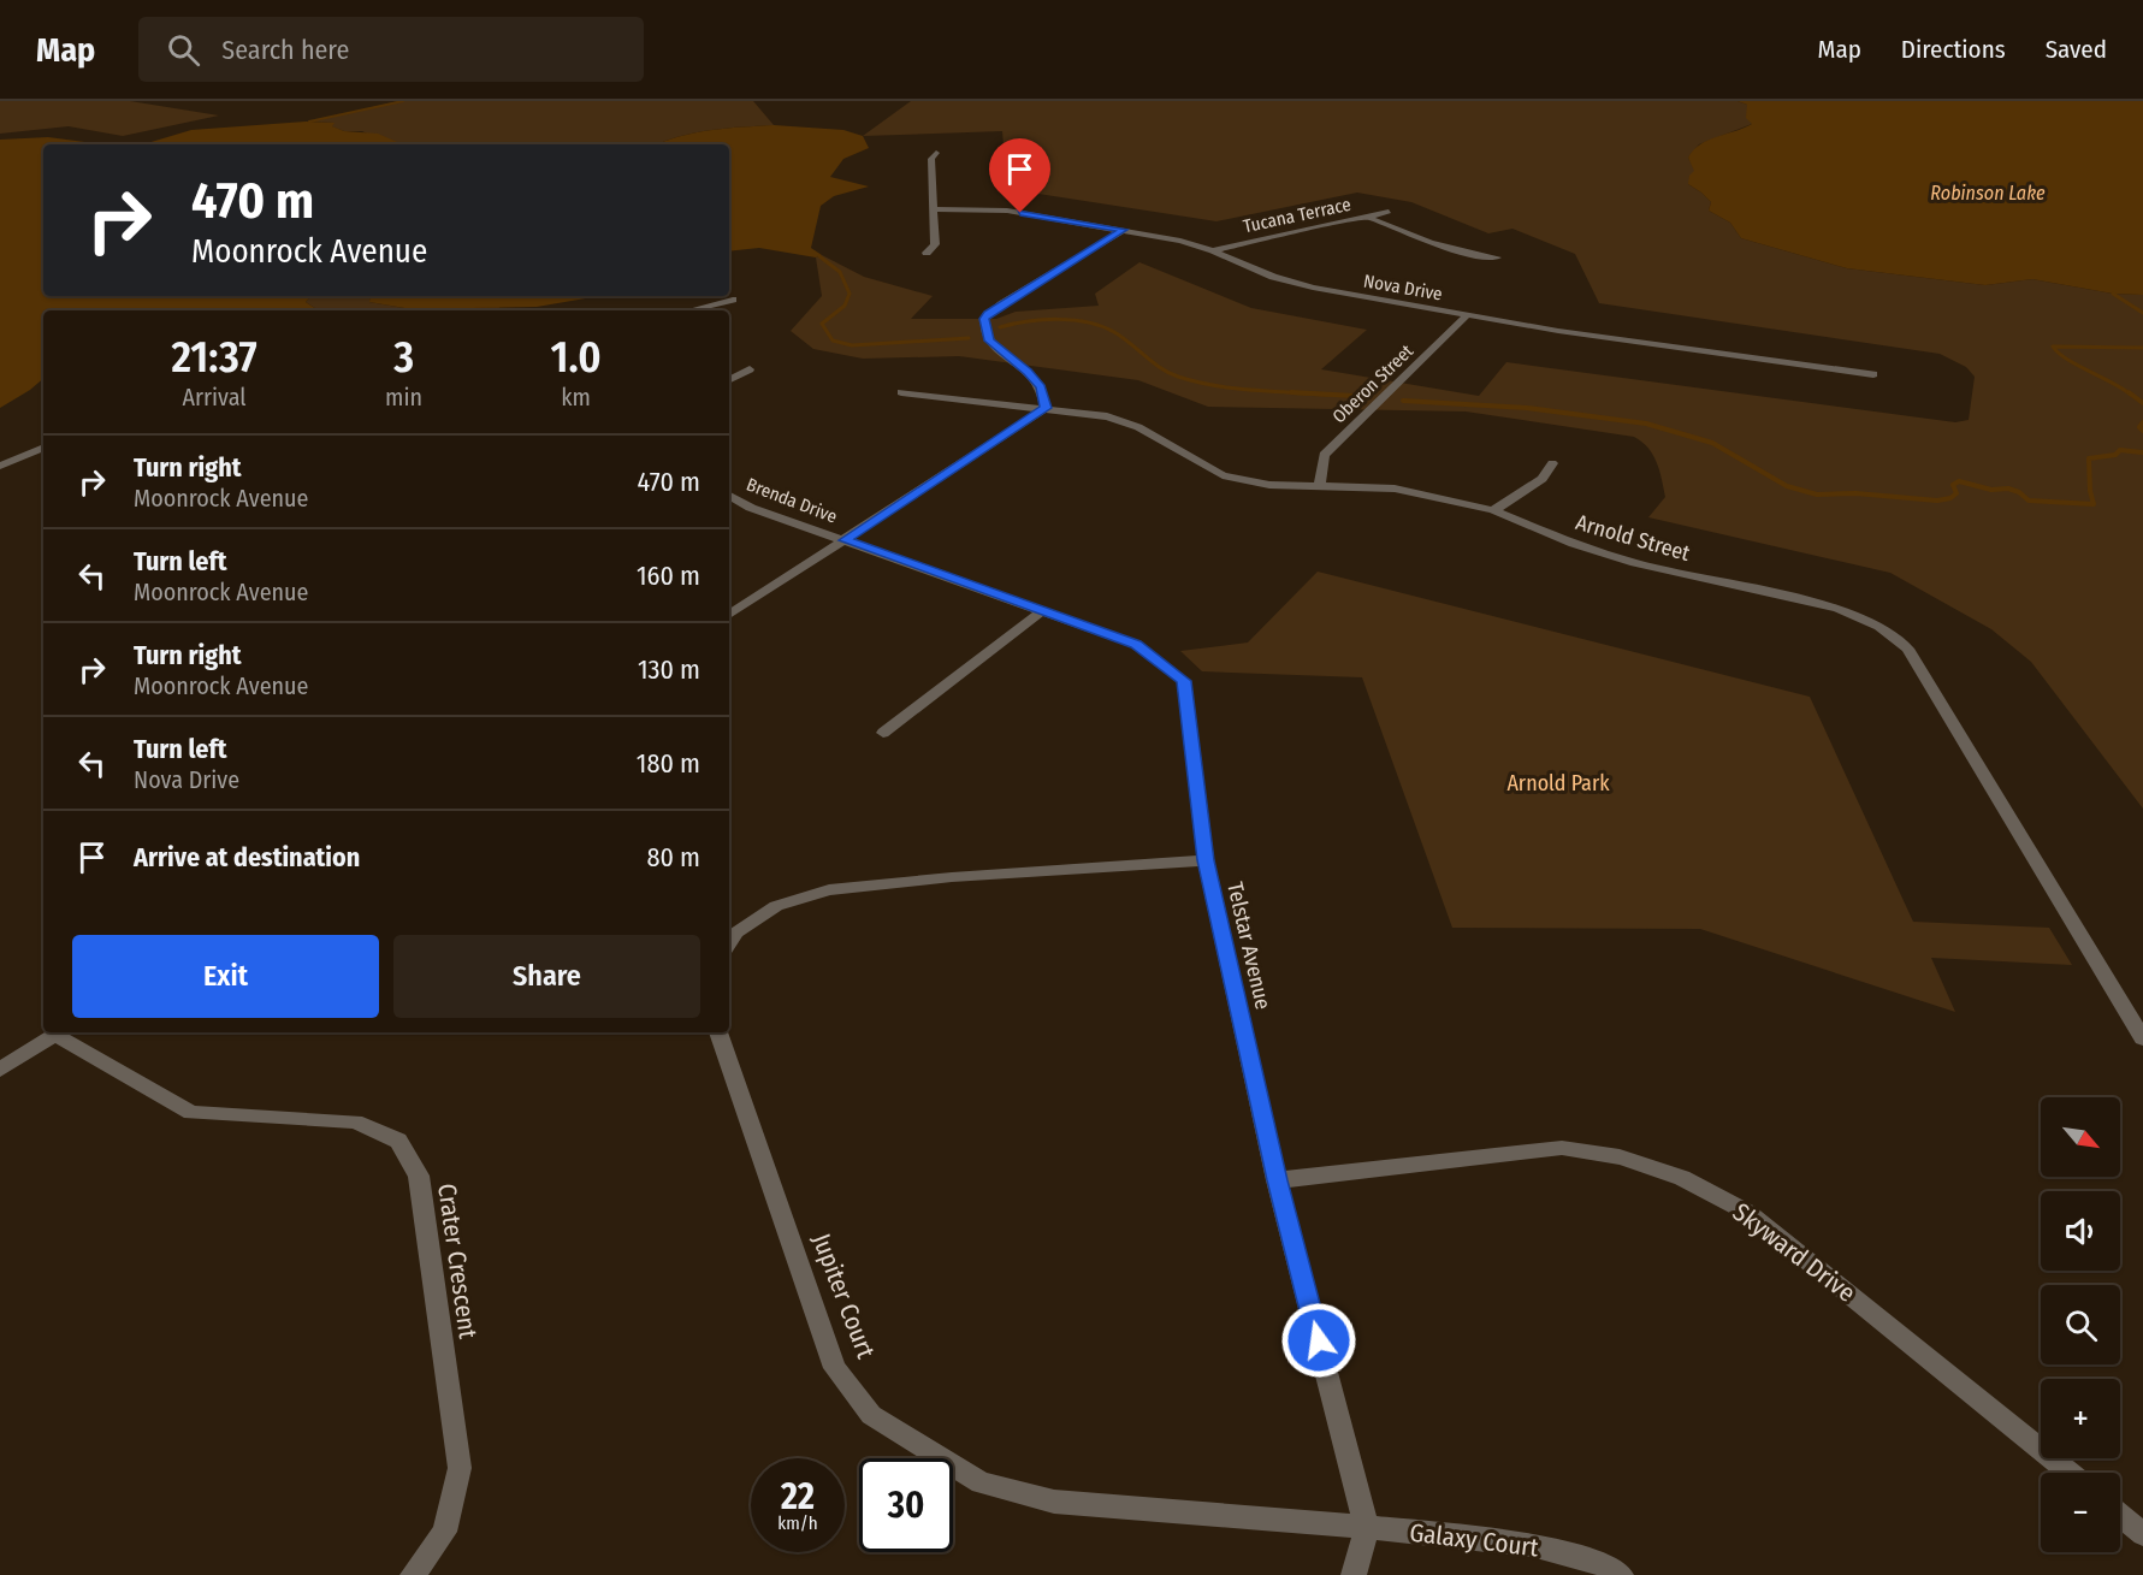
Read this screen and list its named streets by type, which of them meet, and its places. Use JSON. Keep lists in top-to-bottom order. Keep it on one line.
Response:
{"streets":{"street":["Tucana Terrace","Nova Drive","Oberon Street","Brenda Drive","Arnold Street","Telstar Avenue","Skyward Drive","Crater Crescent","Jupiter Court","Galaxy Court"]},"crossings":[["Tucana Terrace","Nova Drive"],["Nova Drive","Oberon Street"],["Oberon Street","Arnold Street"],["Brenda Drive","Telstar Avenue"],["Telstar Avenue","Skyward Drive"],["Telstar Avenue","Jupiter Court"],["Telstar Avenue","Galaxy Court"],["Jupiter Court","Galaxy Court"]],"water":["Robinson Lake"],"parks":["Arnold Park"],"north":"bottom right","page":{"header":"Map","search":"Search here","nav":["Map","Directions","Saved"],"turn":["470 m","Moonrock Avenue"],"eta":["21:37","Arrival","3","min","1.0","km"],"list":[{"name":"Turn right","note":"Moonrock Avenue","value":"470 m"},{"name":"Turn left","note":"Moonrock Avenue","value":"160 m"},{"name":"Turn right","note":"Moonrock Avenue","value":"130 m"},{"name":"Turn left","note":"Nova Drive","value":"180 m"},{"name":"Arrive at destination","value":"80 m"}],"buttons":["Exit","Share"],"map_buttons":["+","−"],"speed":"22 km/h","limit":"30"}}
